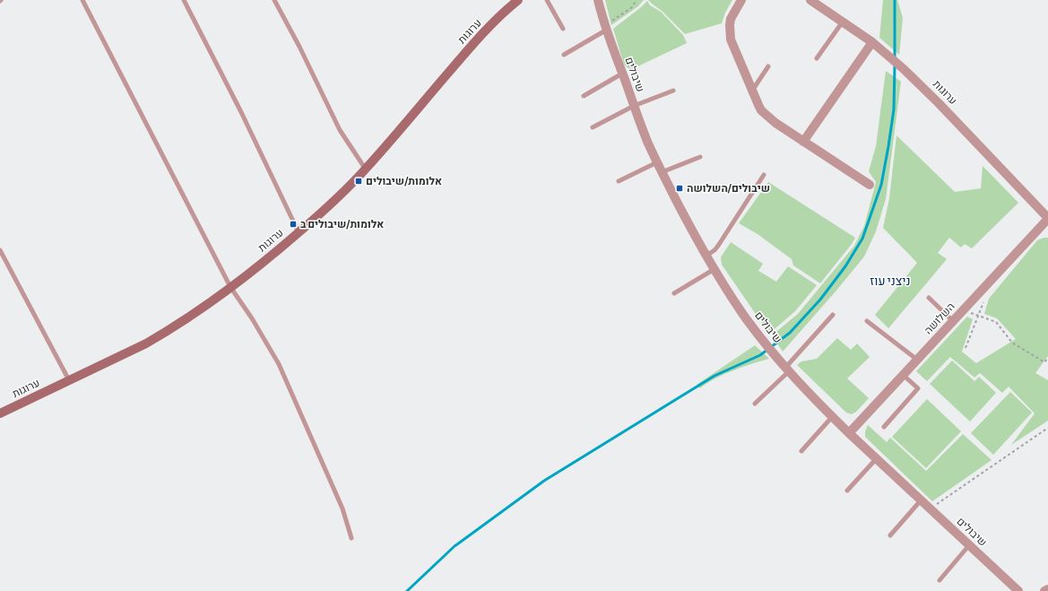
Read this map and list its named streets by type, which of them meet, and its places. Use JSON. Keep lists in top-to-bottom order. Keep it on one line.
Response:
{"streets":{"street":["ערוגות","שיבולים","השלושה"]},"crossings":[["ערוגות","השלושה"],["שיבולים","השלושה"]],"districts":["ניצני עוז"],"places":{"transit":["אלומות/שיבולים","שיבולים/השלושה","אלומות/שיבולים ב"]}}
